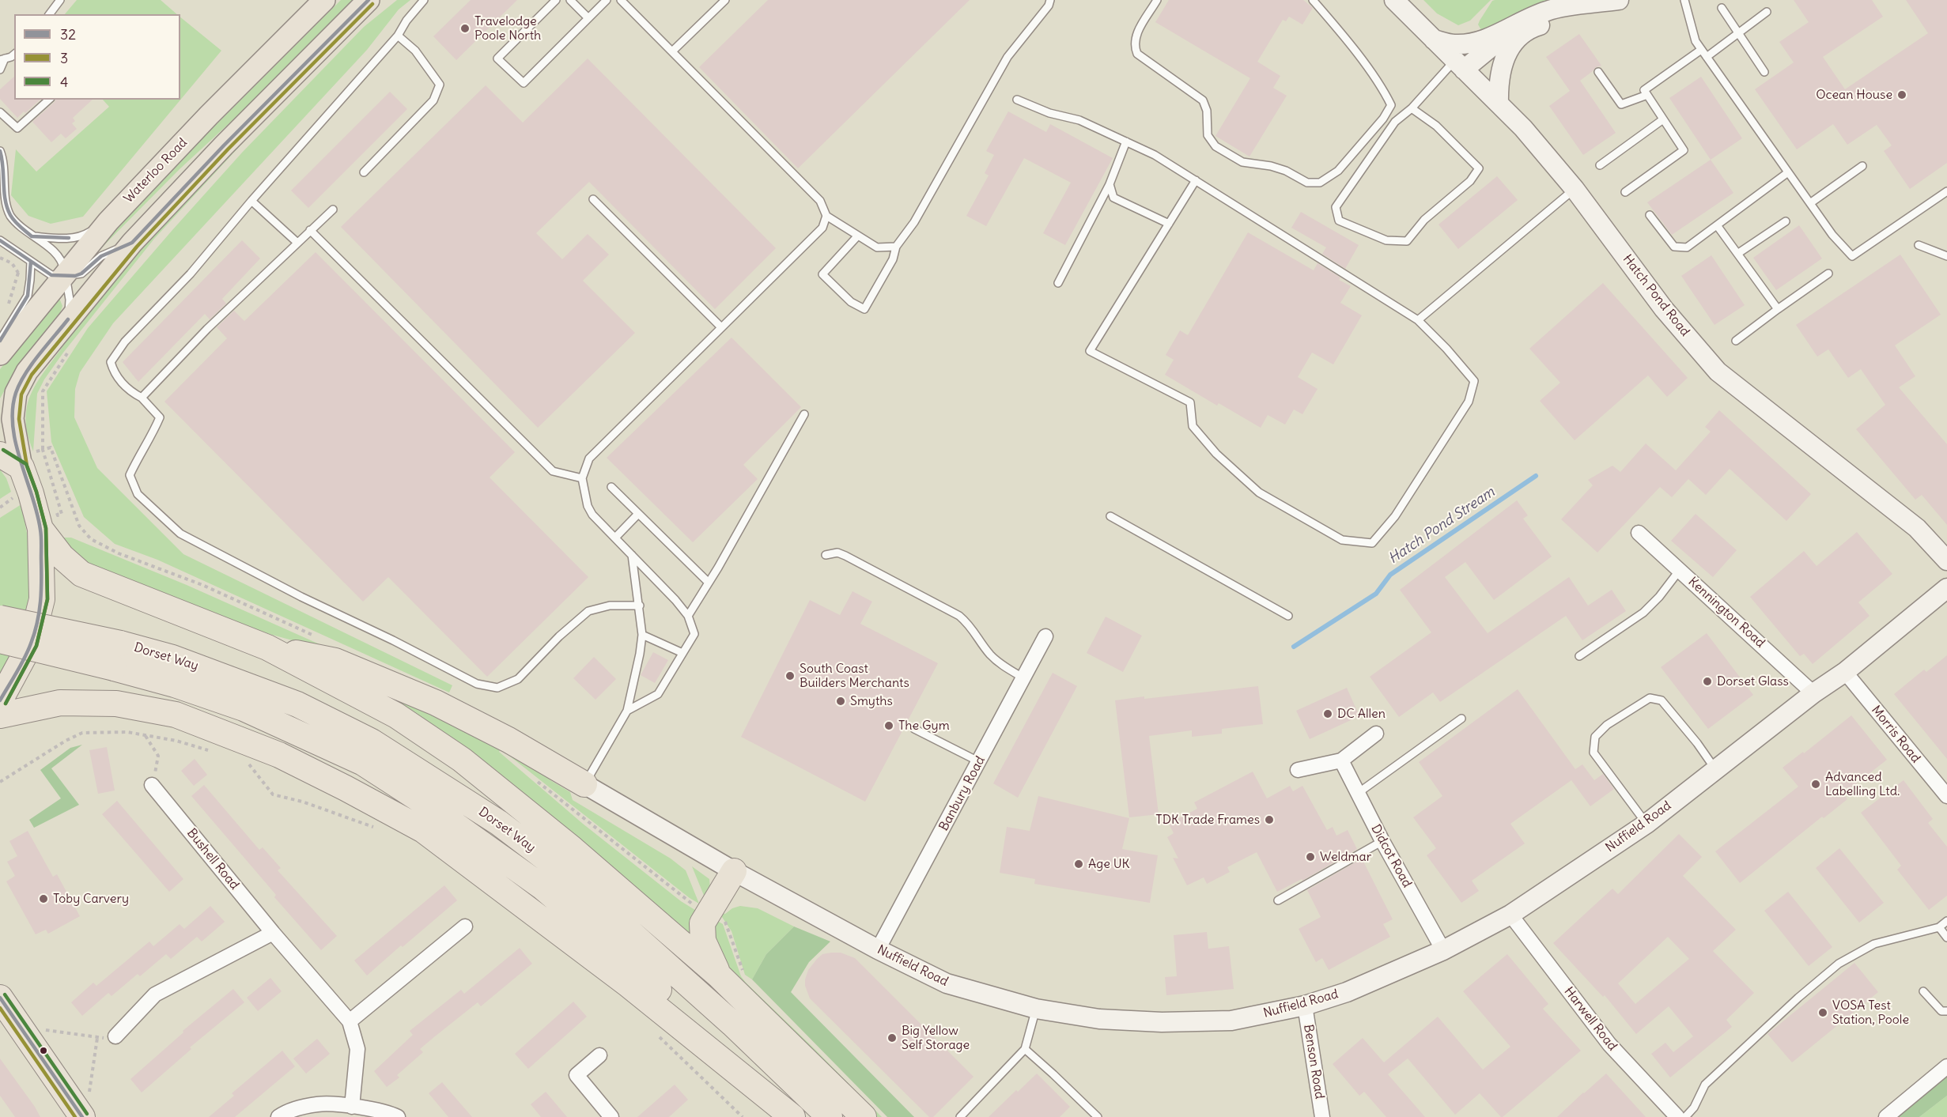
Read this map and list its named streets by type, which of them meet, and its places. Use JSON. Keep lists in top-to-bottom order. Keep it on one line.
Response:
{"streets":{"highway":["Dorset Way"],"main road":["Waterloo Road"],"street":["Hatch Pond Road","Kennington Road","Morris Road","Banbury Road","Nuffield Road","Didcot Road","Bushell Road","Harwell Road","Benson Road"]},"crossings":[["Kennington Road","Nuffield Road"],["Morris Road","Nuffield Road"],["Banbury Road","Nuffield Road"],["Nuffield Road","Didcot Road"],["Nuffield Road","Harwell Road"],["Nuffield Road","Benson Road"]],"water":["Hatch Pond Stream"],"places":["Travelodge Poole North","Ocean House","South Coast Builders Merchants","Dorset Glass","Smyths","DC Allen","The Gym","Advanced Labelling Ltd.","TDK Trade Frames","Weldmar","Age UK","Toby Carvery","VOSA Test Station, Poole","Big Yellow Self Storage"],"lines":["transit line 32","transit line 3","transit line 4"],"legend":["32","3","4"]}
